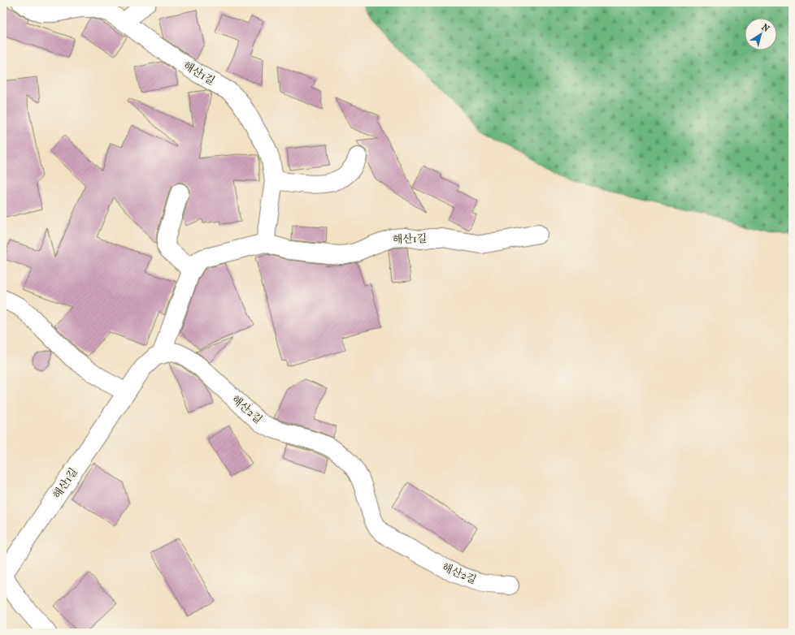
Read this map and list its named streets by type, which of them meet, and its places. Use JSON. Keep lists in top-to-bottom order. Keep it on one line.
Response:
{"streets":{"lane":["해산1길","해산2길"]},"crossings":[["해산1길","해산2길"]],"north":"top right"}
